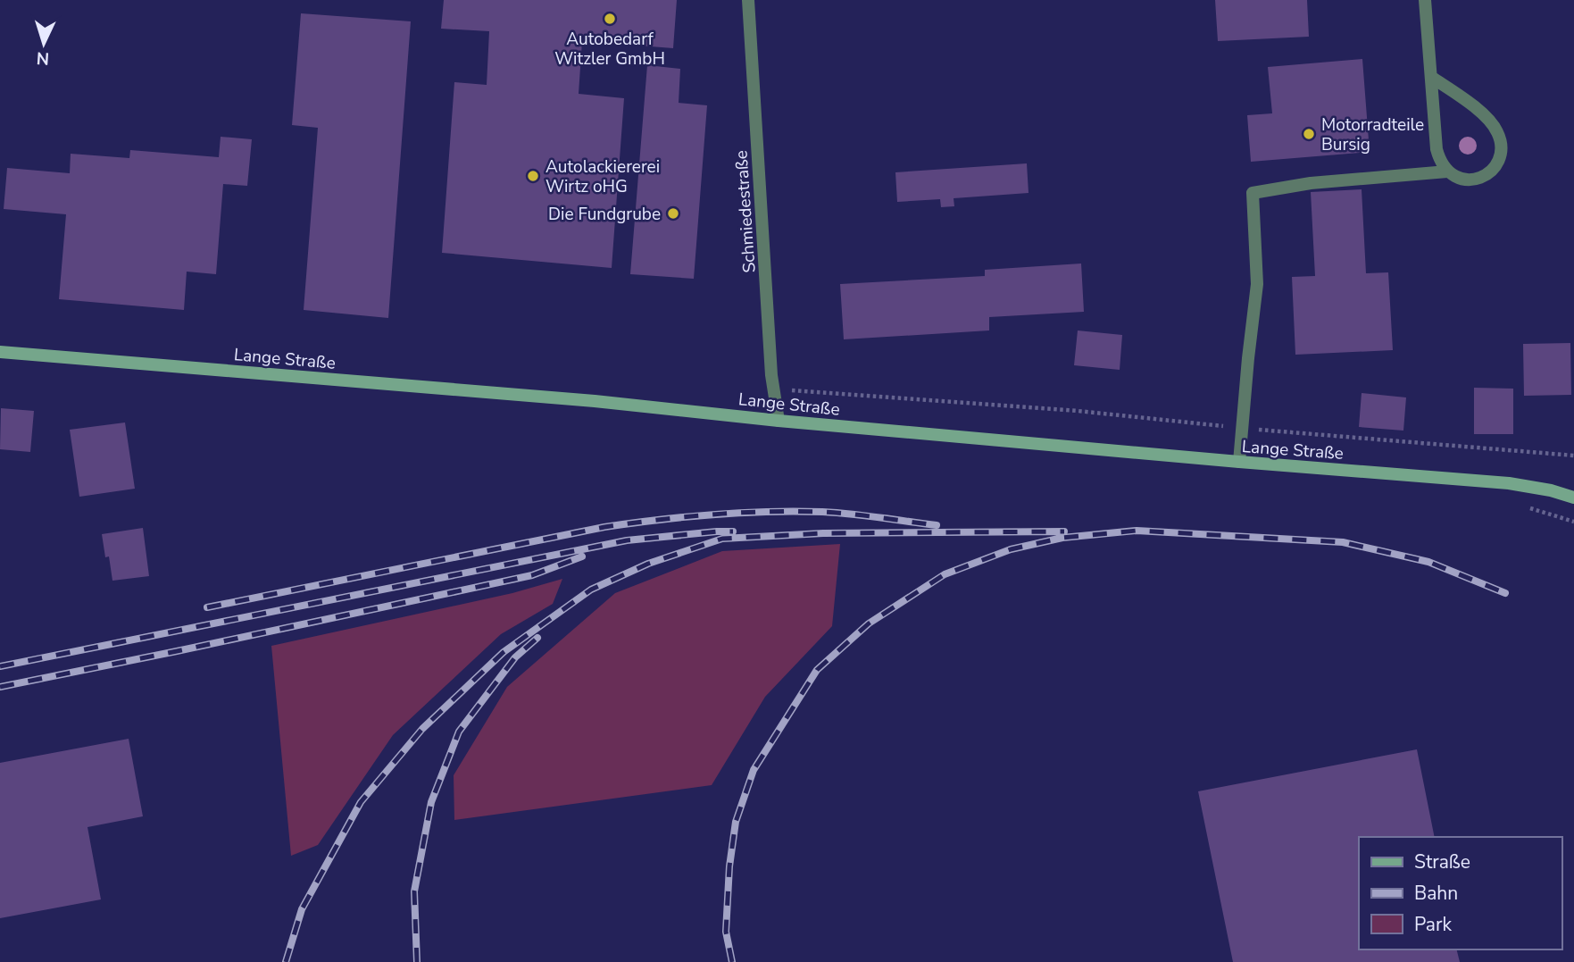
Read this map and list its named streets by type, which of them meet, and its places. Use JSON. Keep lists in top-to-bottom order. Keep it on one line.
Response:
{"streets":{"street":["Schmiedestraße","Lange Straße"]},"crossings":[["Schmiedestraße","Lange Straße"]],"places":["Autobedarf Witzler GmbH","Motorradteile Bursig","Autolackiererei Wirtz oHG","Die Fundgrube"],"legend":["Straße","Bahn","Park"],"north":"bottom"}
